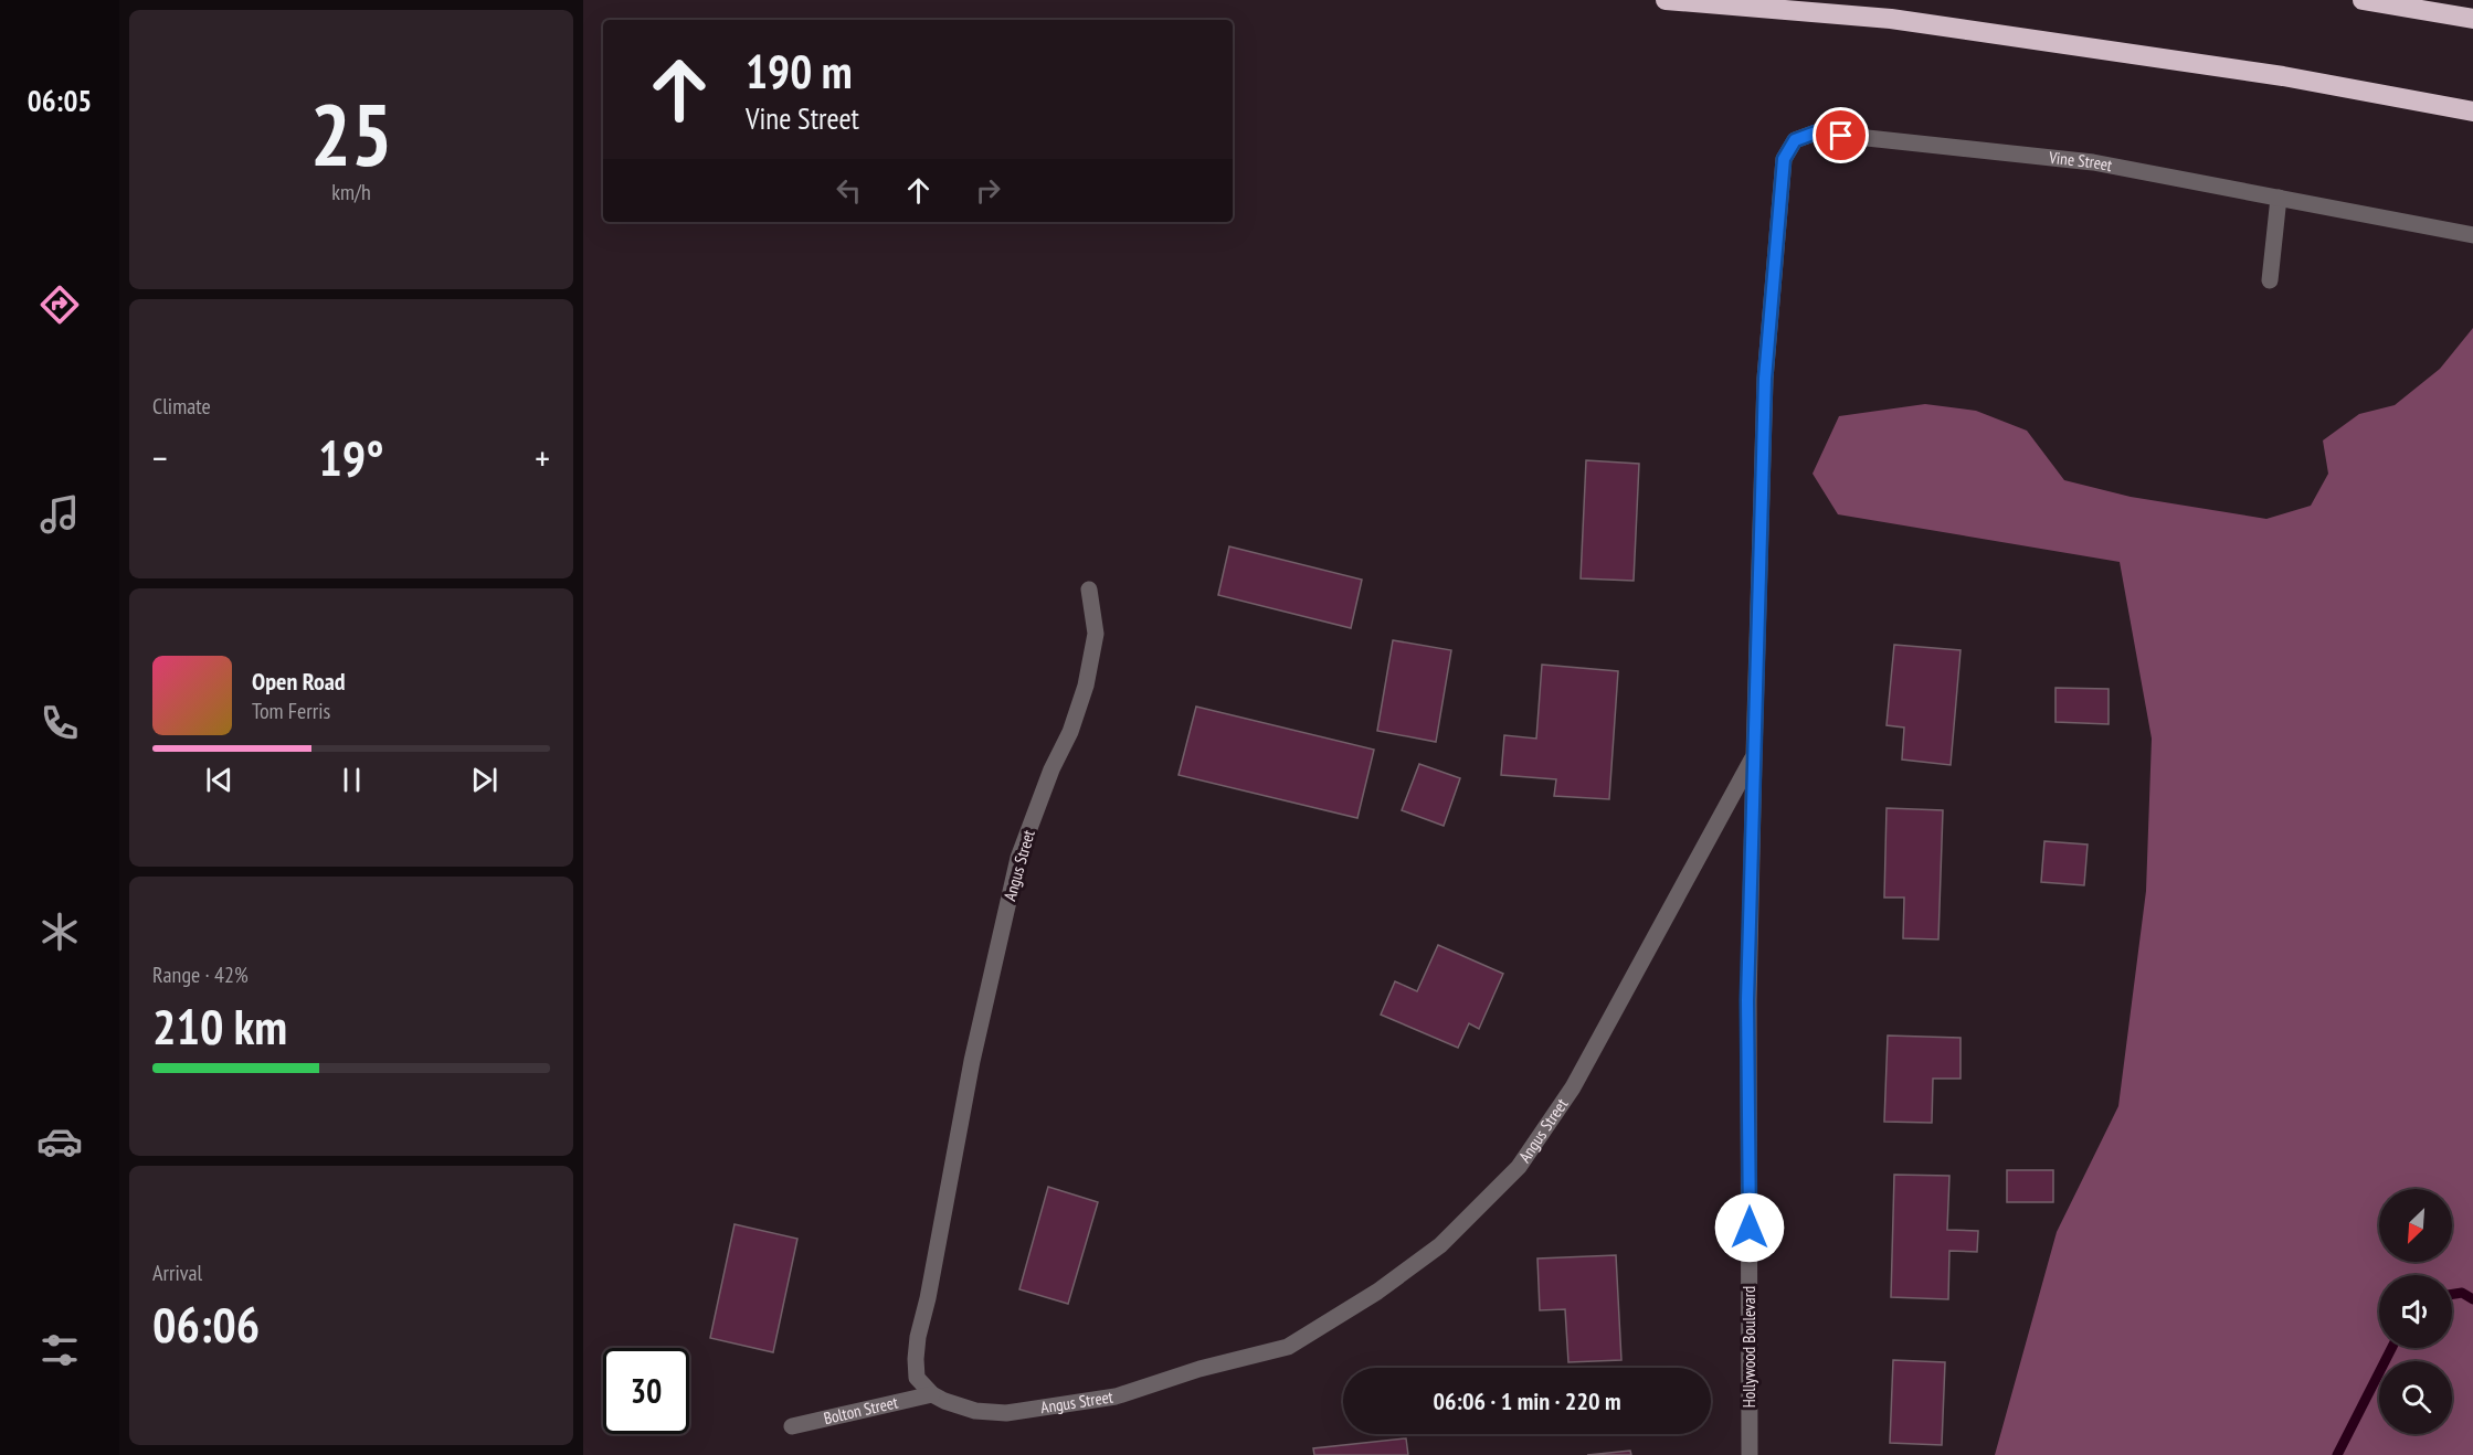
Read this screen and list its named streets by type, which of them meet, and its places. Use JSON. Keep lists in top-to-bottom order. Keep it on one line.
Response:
{"streets":{"street":["Vine Street","Angus Street","Hollywood Boulevard","Bolton Street"]},"crossings":[["Vine Street","Hollywood Boulevard"],["Angus Street","Hollywood Boulevard"],["Angus Street","Bolton Street"]],"north":"bottom left","page":{"tabs":"06:05","tile":[["25","km/h"],"Climate",["Range · 42%","210 km"],["Arrival","06:06"]],"turn":["190 m","Vine Street"],"heat":["−","19°","+"],"song":["Open Road","Tom Ferris"],"limit":"30","trip":"06:06 · 1 min · 220 m"}}
